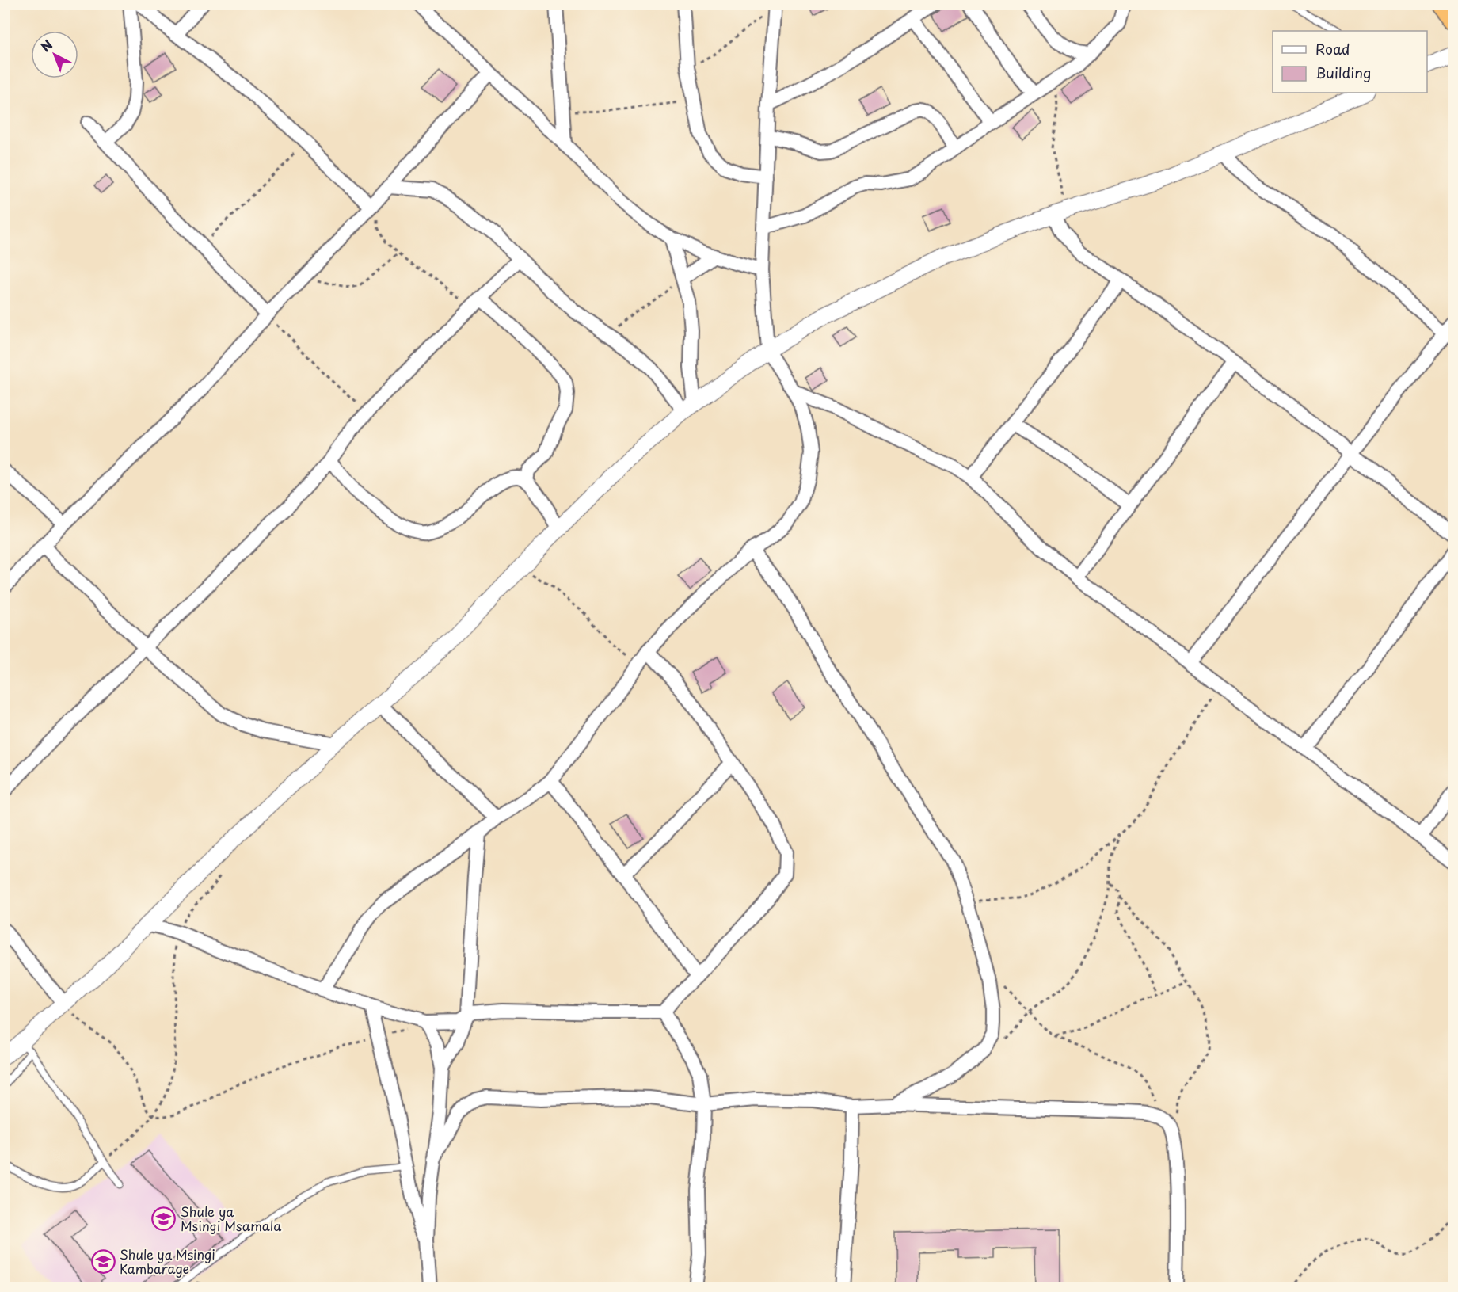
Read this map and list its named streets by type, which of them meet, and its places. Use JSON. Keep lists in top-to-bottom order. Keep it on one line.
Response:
{"places":{"school or university":["Shule ya Msingi Msamala","Shule ya Msingi Kambarage"]},"legend":["Road","Building"],"north":"top left"}
